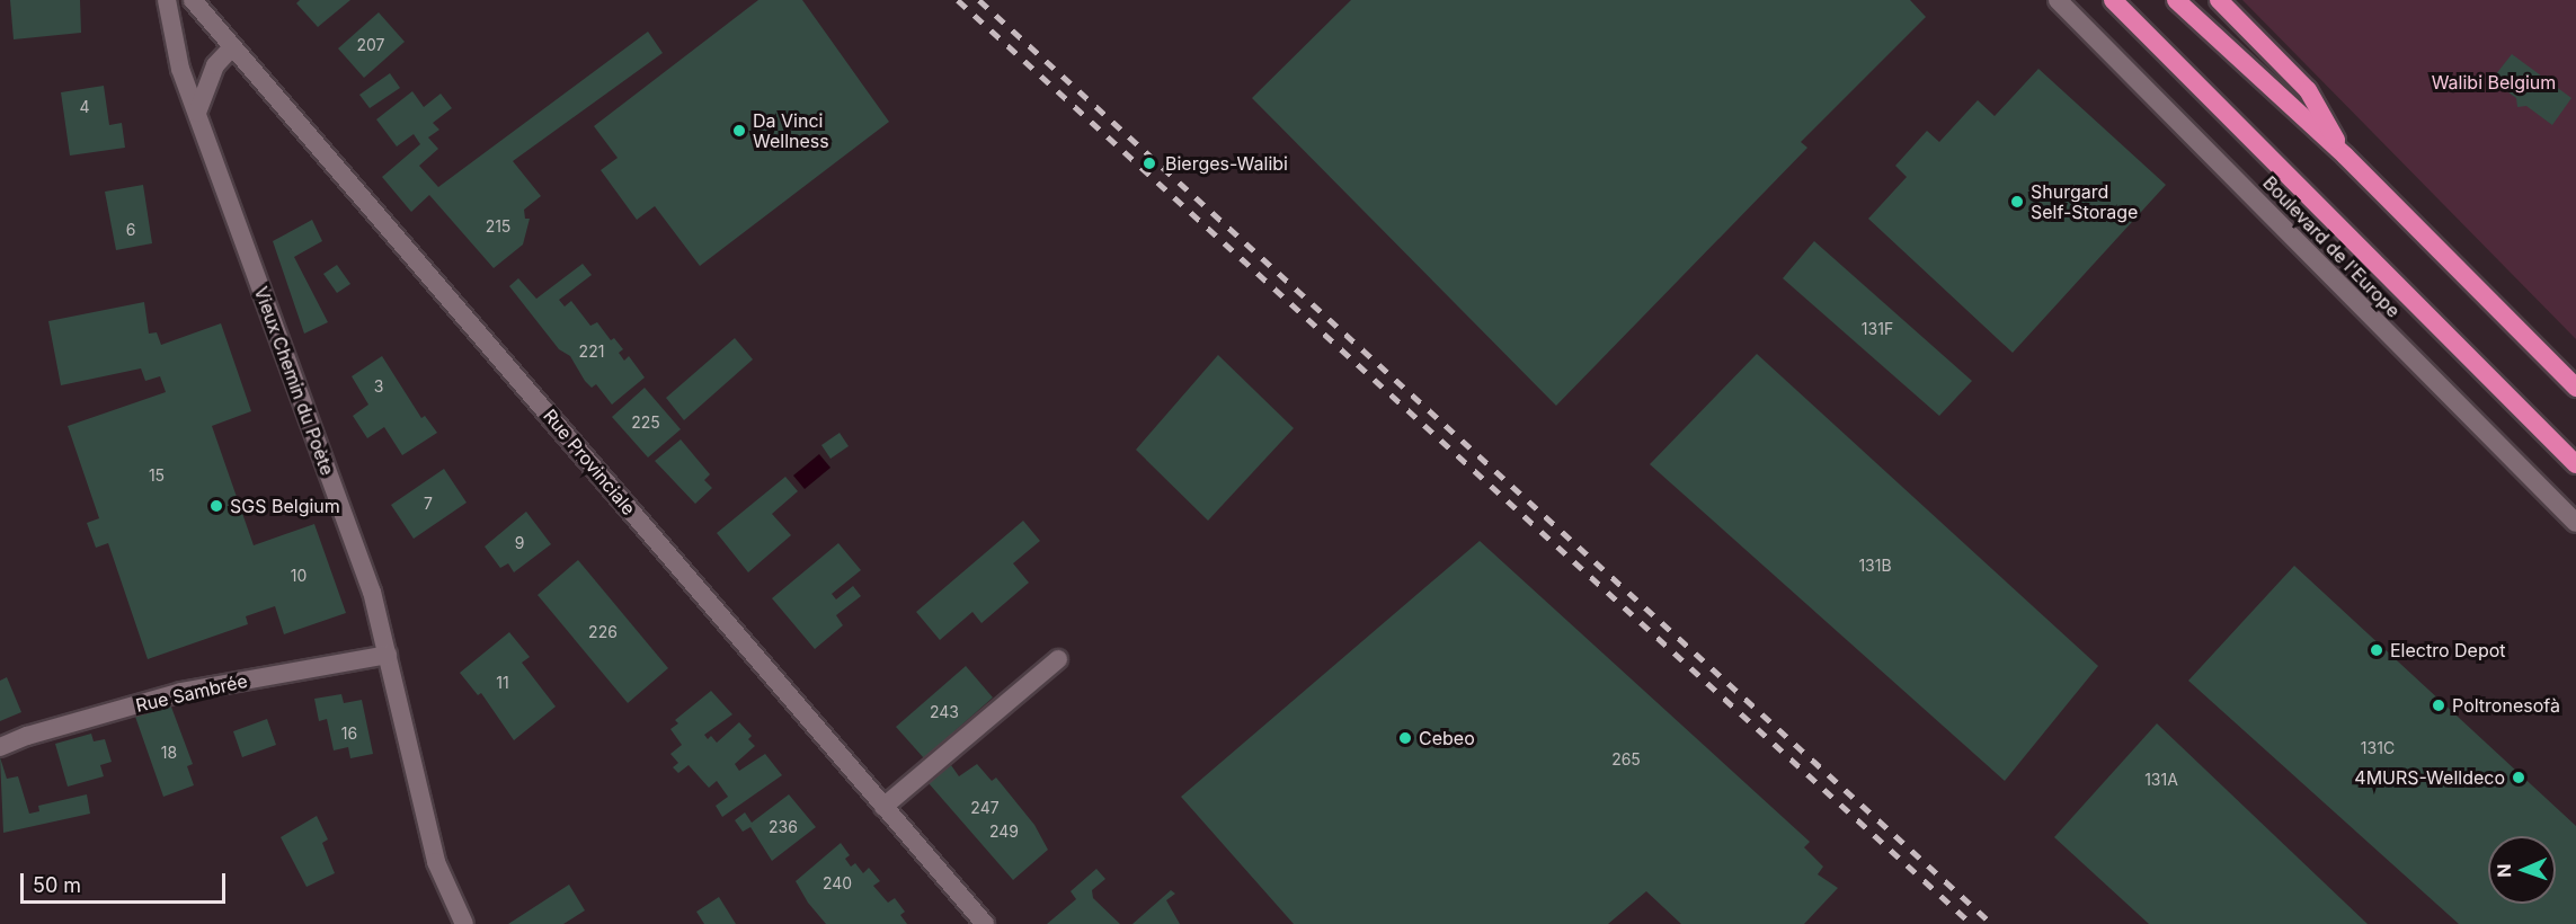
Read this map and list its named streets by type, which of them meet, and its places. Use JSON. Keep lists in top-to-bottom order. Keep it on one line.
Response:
{"streets":{"highway":["Boulevard de l'Europe"],"street":["Vieux Chemin du Poète","Rue Provinciale","Rue Sambrée"]},"crossings":[["Vieux Chemin du Poète","Rue Sambrée"]],"parks":["Walibi Belgium"],"places":["Da Vinci Wellness","Bierges-Walibi","Shurgard Self-Storage","SGS Belgium","Electro Depot","Poltronesofà","Cebeo","4MURS-Welldeco"],"house_numbers":["207","4","215","6","131F","221","3","225","15","7","9","131B","10","226","11","243","16","131C","18","265","131A","247","236","249","240"],"scale_bar":"50 m","north":"left"}
